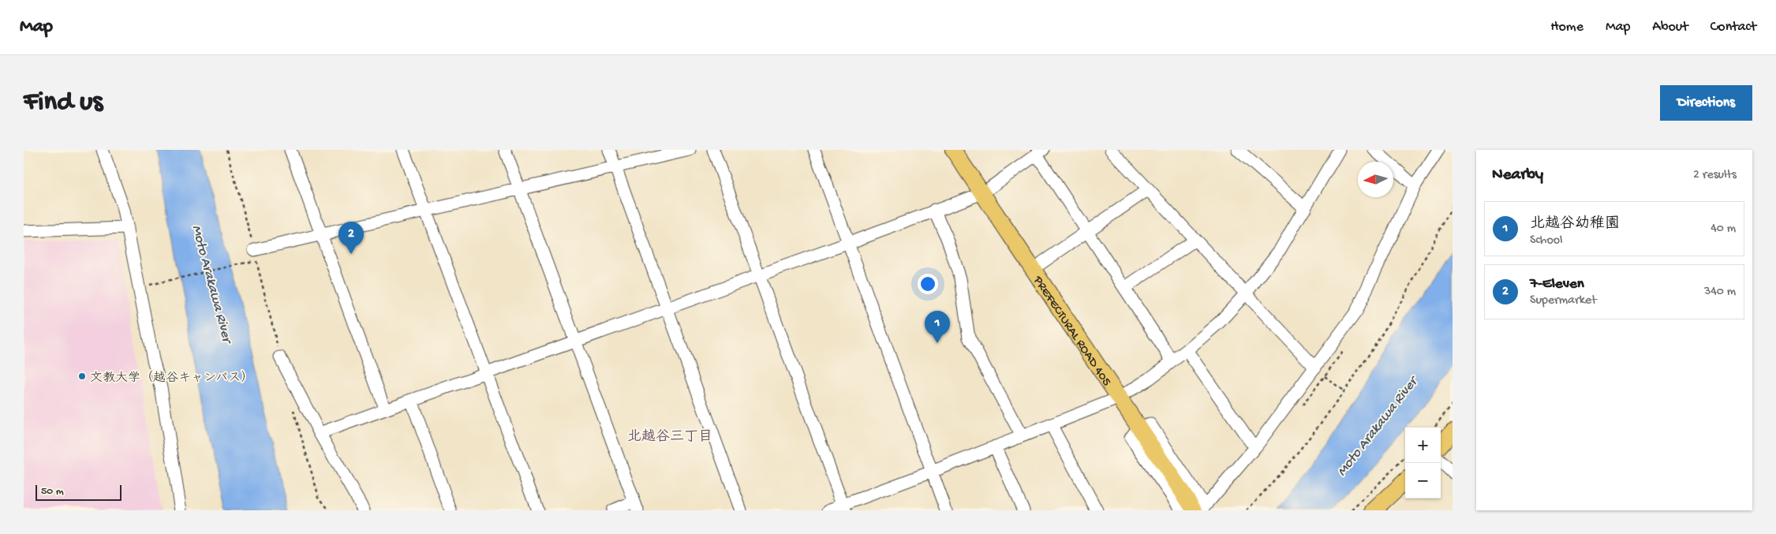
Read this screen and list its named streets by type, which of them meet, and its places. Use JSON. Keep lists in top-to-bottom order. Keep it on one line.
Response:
{"streets":{"main road":["PREFECTURAL ROAD 405"]},"districts":["北越谷三丁目"],"water":["Moto Arakawa River"],"places":["文教大学（越谷キャンパス）"],"scale_bar":"50 m","north":"left","page":{"header":"Map","nav":["Home","Map","About","Contact"],"buttons":"Directions","title":"Find us","heading":["Nearby","2 results"],"list":[{"mark":"1","name":"北越谷幼稚園","note":"School","value":"40 m"},{"mark":"2","name":"7-Eleven","note":"Supermarket","value":"340 m"}],"pins":["2","1"],"map_buttons":["+","−"],"scale":"50 m"}}
